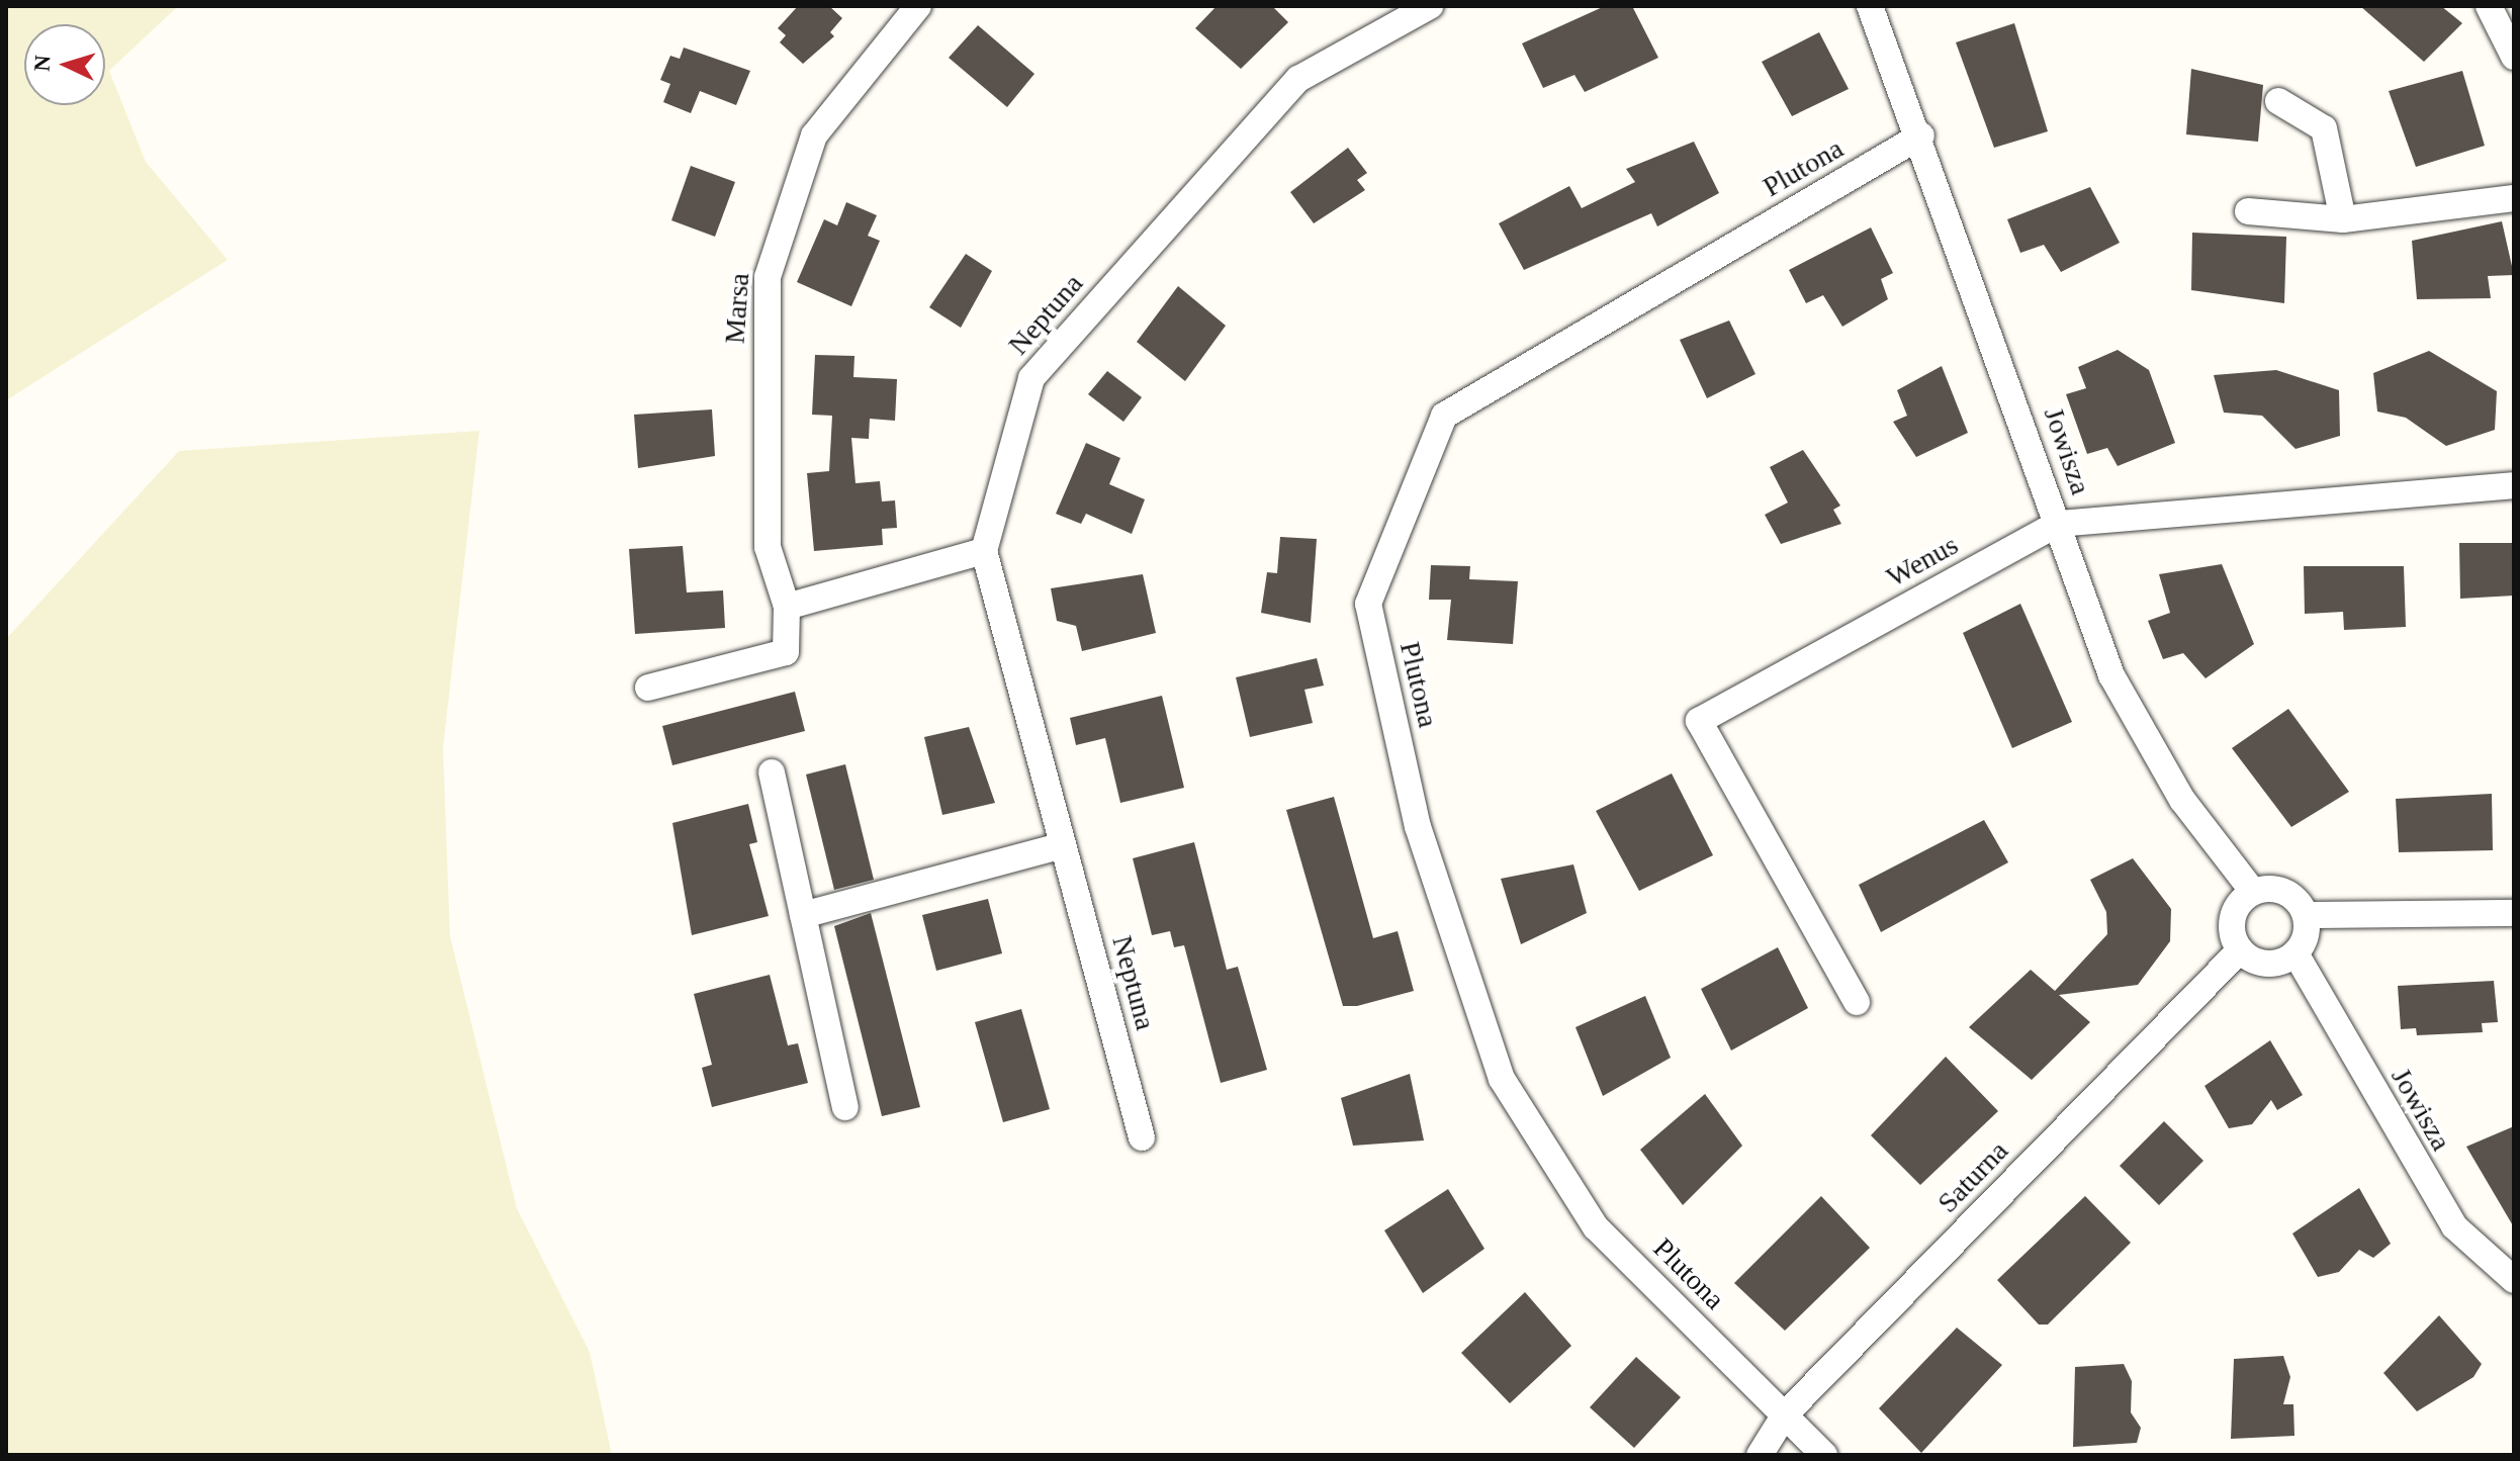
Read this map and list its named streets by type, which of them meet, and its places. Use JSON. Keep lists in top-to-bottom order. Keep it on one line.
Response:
{"streets":{"street":["Plutona","Marsa","Neptuna","Jowisza","Wenus","Saturna"]},"crossings":[["Plutona","Jowisza"],["Plutona","Saturna"],["Jowisza","Wenus"],["Jowisza","Saturna"]],"north":"left"}
